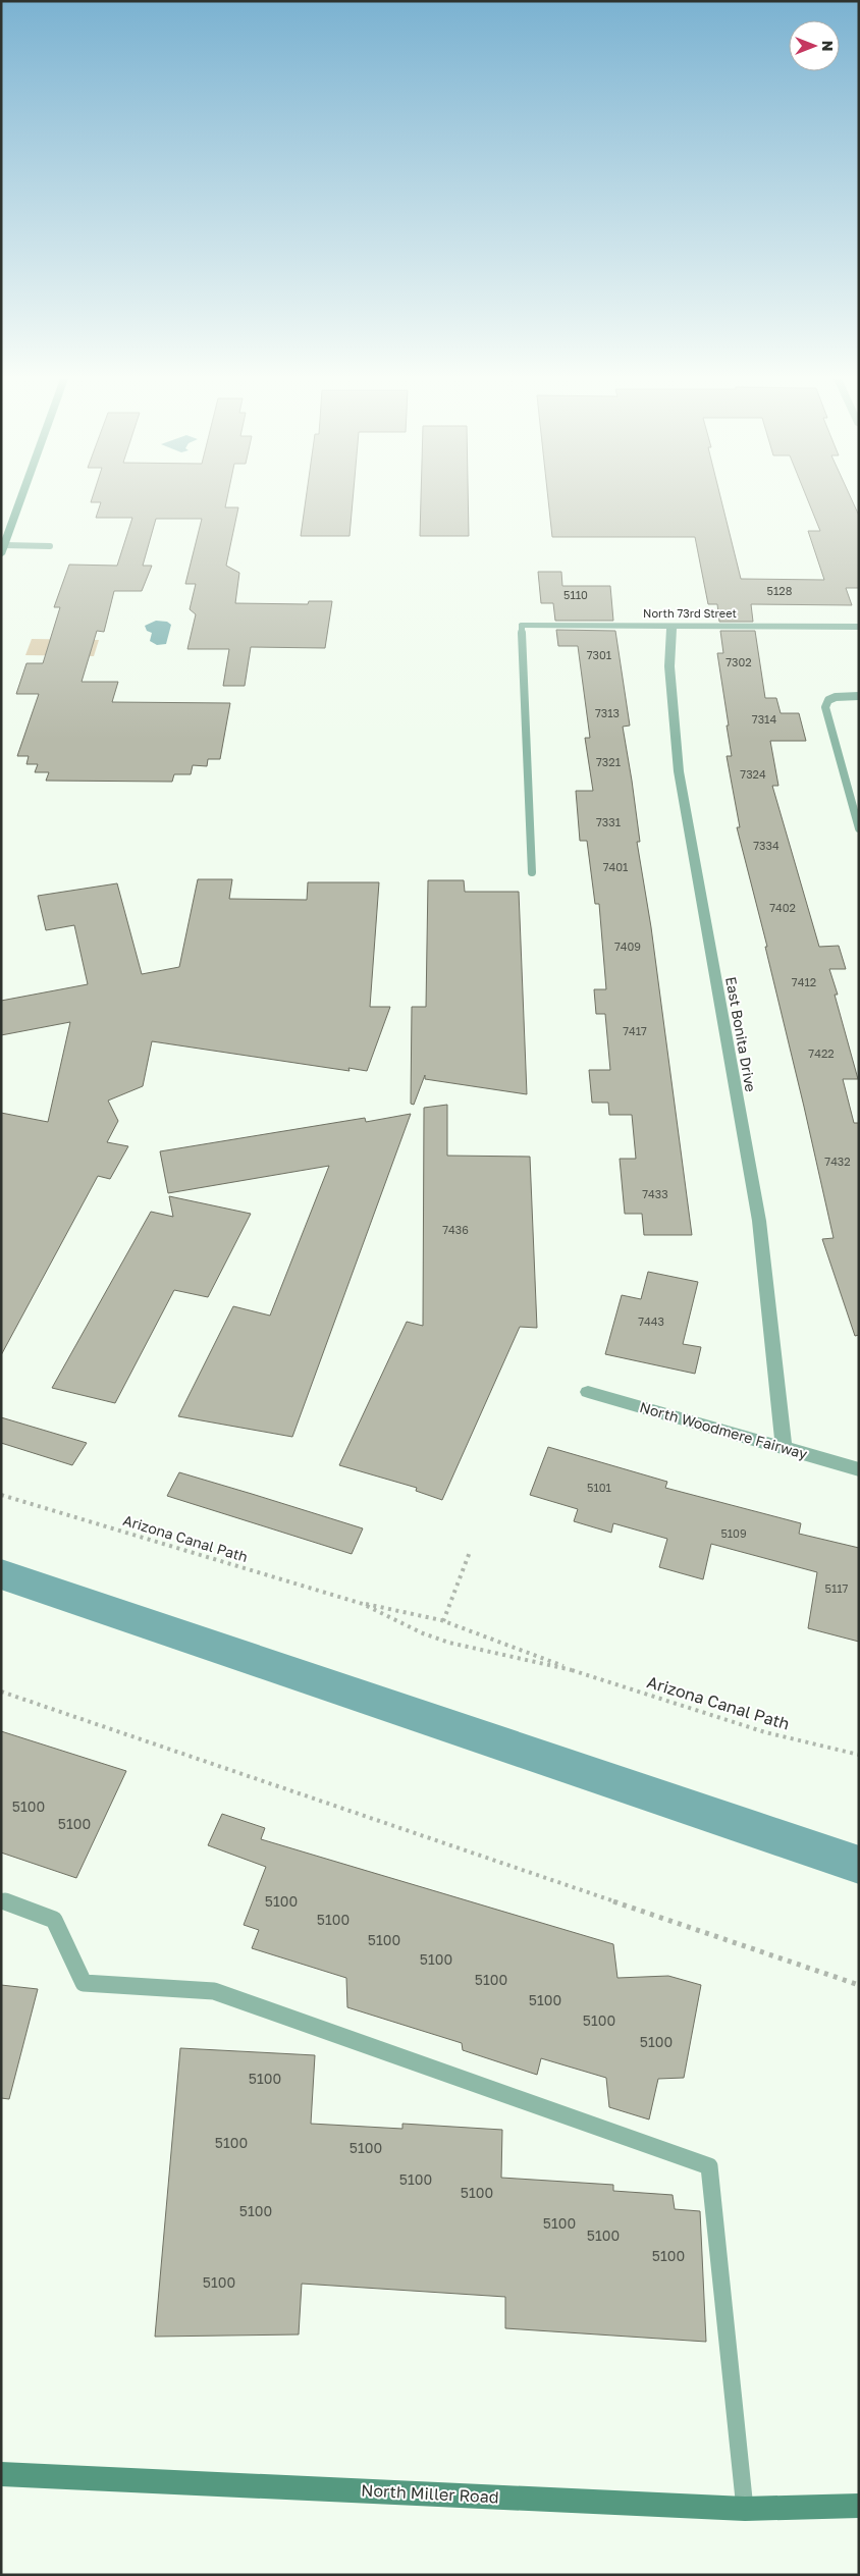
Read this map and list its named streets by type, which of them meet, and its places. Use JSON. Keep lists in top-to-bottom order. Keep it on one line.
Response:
{"streets":{"main road":["North Miller Road"],"street":["North 73rd Street","East Bonita Drive","North Woodmere Fairway"],"path":["Arizona Canal Path"]},"crossings":[["North 73rd Street","East Bonita Drive"],["East Bonita Drive","North Woodmere Fairway"]],"house_numbers":["5128","5110","7301","7302","7313","7314","7321","7324","7331","7334","7401","7402","7409","7412","7417","7422","7432","7433","7436","7443","5101","5109","5117","5100","5100","5100","5100","5100","5100","5100","5100","5100","5100","5100","5100","5100","5100","5100","5100","5100","5100","5100","5100"],"north":"right"}
